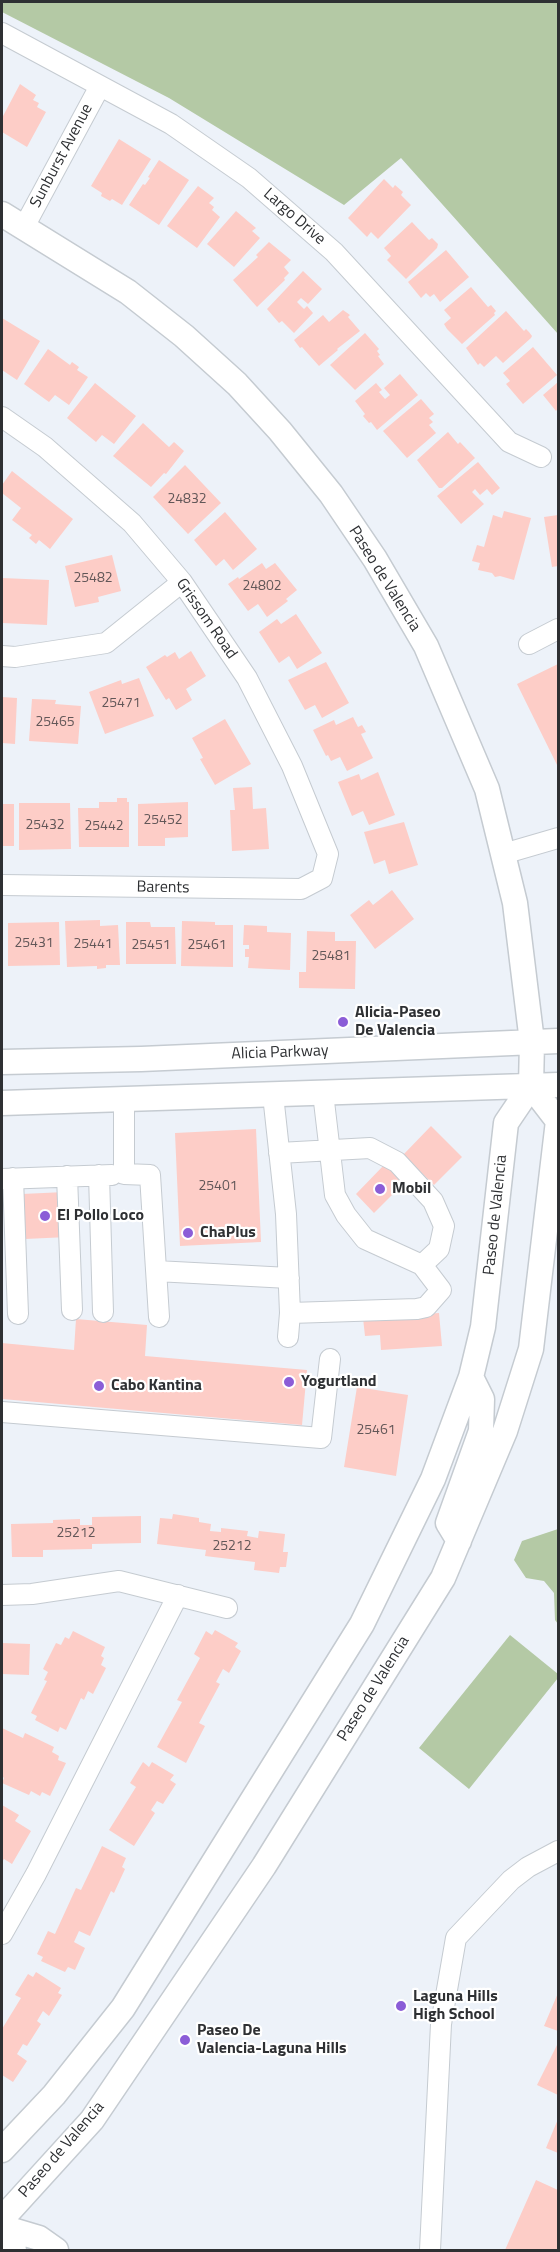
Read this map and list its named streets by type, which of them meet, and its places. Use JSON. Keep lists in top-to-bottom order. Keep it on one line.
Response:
{"streets":{"main road":["Paseo de Valencia","Alicia Parkway"],"street":["Sunburst Avenue","Largo Drive","Grissom Road","Barents"]},"crossings":[["Sunburst Avenue","Largo Drive"],["Sunburst Avenue","Paseo de Valencia"],["Paseo de Valencia","Alicia Parkway"],["Grissom Road","Barents"]],"places":["Alicia-Paseo De Valencia","Mobil","El Pollo Loco","ChaPlus","Yogurtland","Cabo Kantina","Laguna Hills High School","Paseo De Valencia-Laguna Hills"],"house_numbers":["24832","25482","24802","25471","25465","25452","25432","25442","25431","25441","25451","25461","25481","25401","25461","25212","25212"]}
